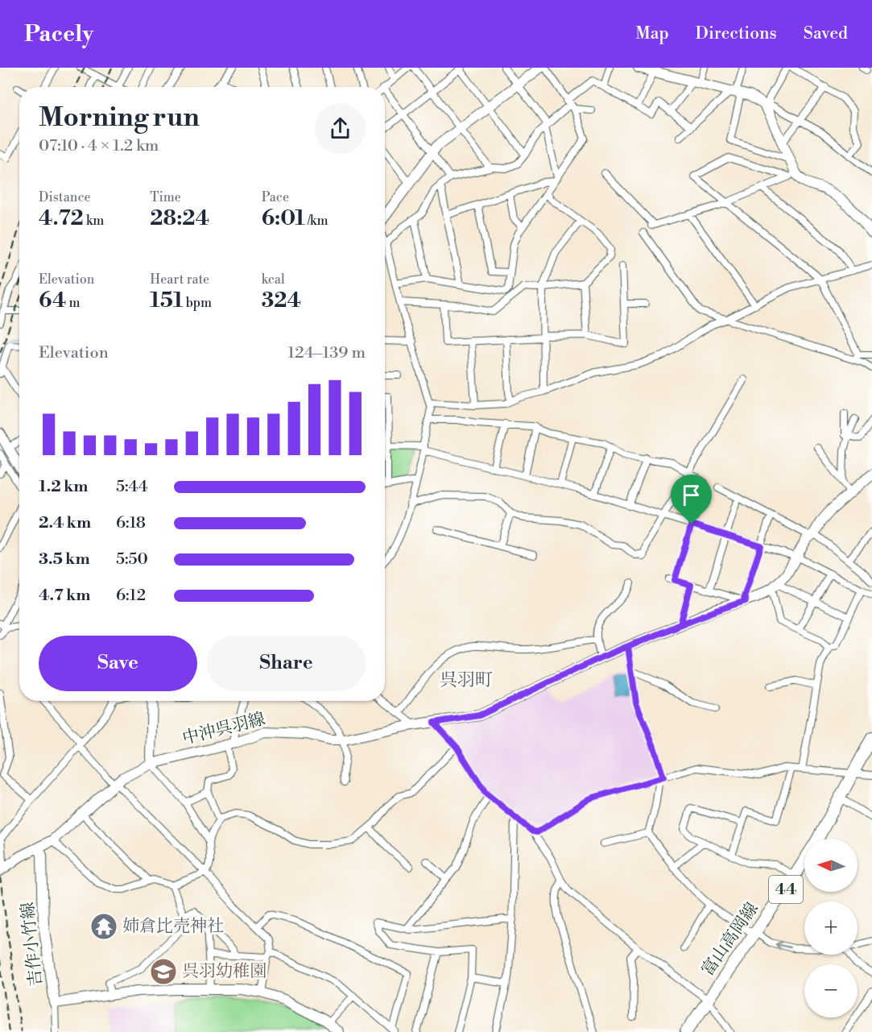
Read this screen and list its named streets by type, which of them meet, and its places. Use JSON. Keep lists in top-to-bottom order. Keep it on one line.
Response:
{"streets":{"main road":["中沖呉羽線","44","富山高岡線","吉作小竹線"]},"crossings":[["中沖呉羽線","吉作小竹線"]],"districts":["呉羽町"],"places":{"temple":["姉倉比売神社"],"school or university":["呉羽幼稚園"]},"north":"left","page":{"header":"Pacely","nav":["Map","Directions","Saved"],"heading":["Morning run","07:10 · 4 × 1.2 km"],"stats":[["Distance","4.72 km"],["Time","28:24"],["Pace","6:01 /km"],["Elevation","64 m"],["Heart rate","151 bpm"],["kcal","324"]],"chart":["Elevation","124–139 m"],"list":[{"name":"1.2 km","note":"5:44"},{"name":"2.4 km","note":"6:18"},{"name":"3.5 km","note":"5:50"},{"name":"4.7 km","note":"6:12"}],"buttons":["Save","Share"],"map_buttons":["+","−"]}}
